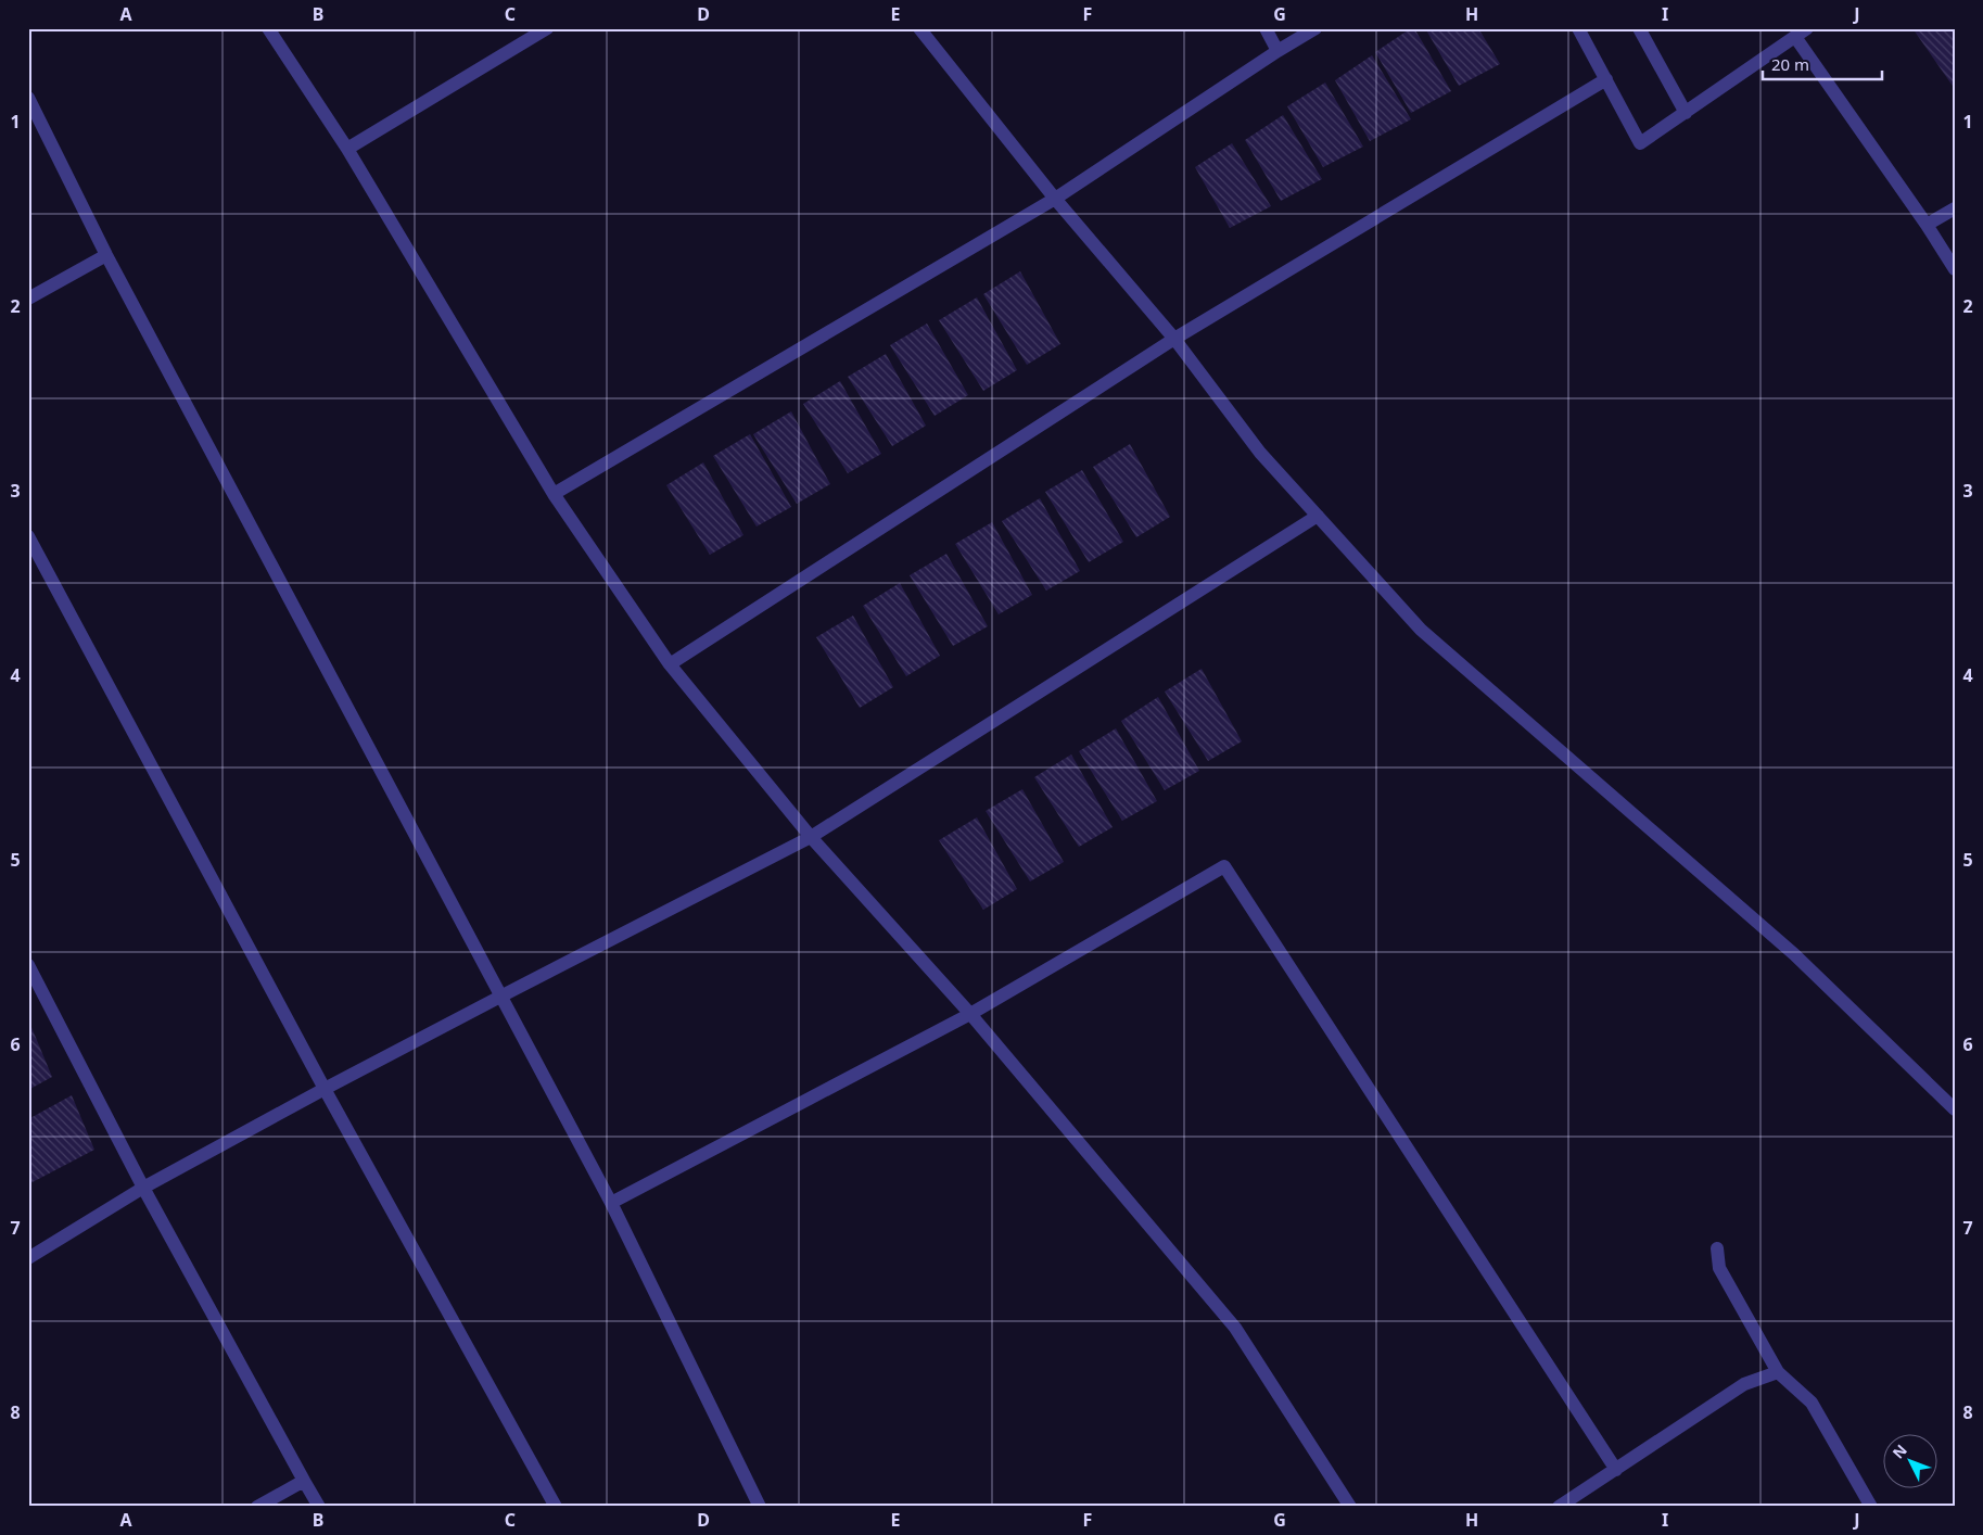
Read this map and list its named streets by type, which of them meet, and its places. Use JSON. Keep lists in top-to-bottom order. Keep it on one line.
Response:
{"scale_bar":"20 m","north":"top left","grid":{"columns":["A","B","C","D","E","F","G","H","I","J"],"rows":["1","2","3","4","5","6","7","8"]}}
